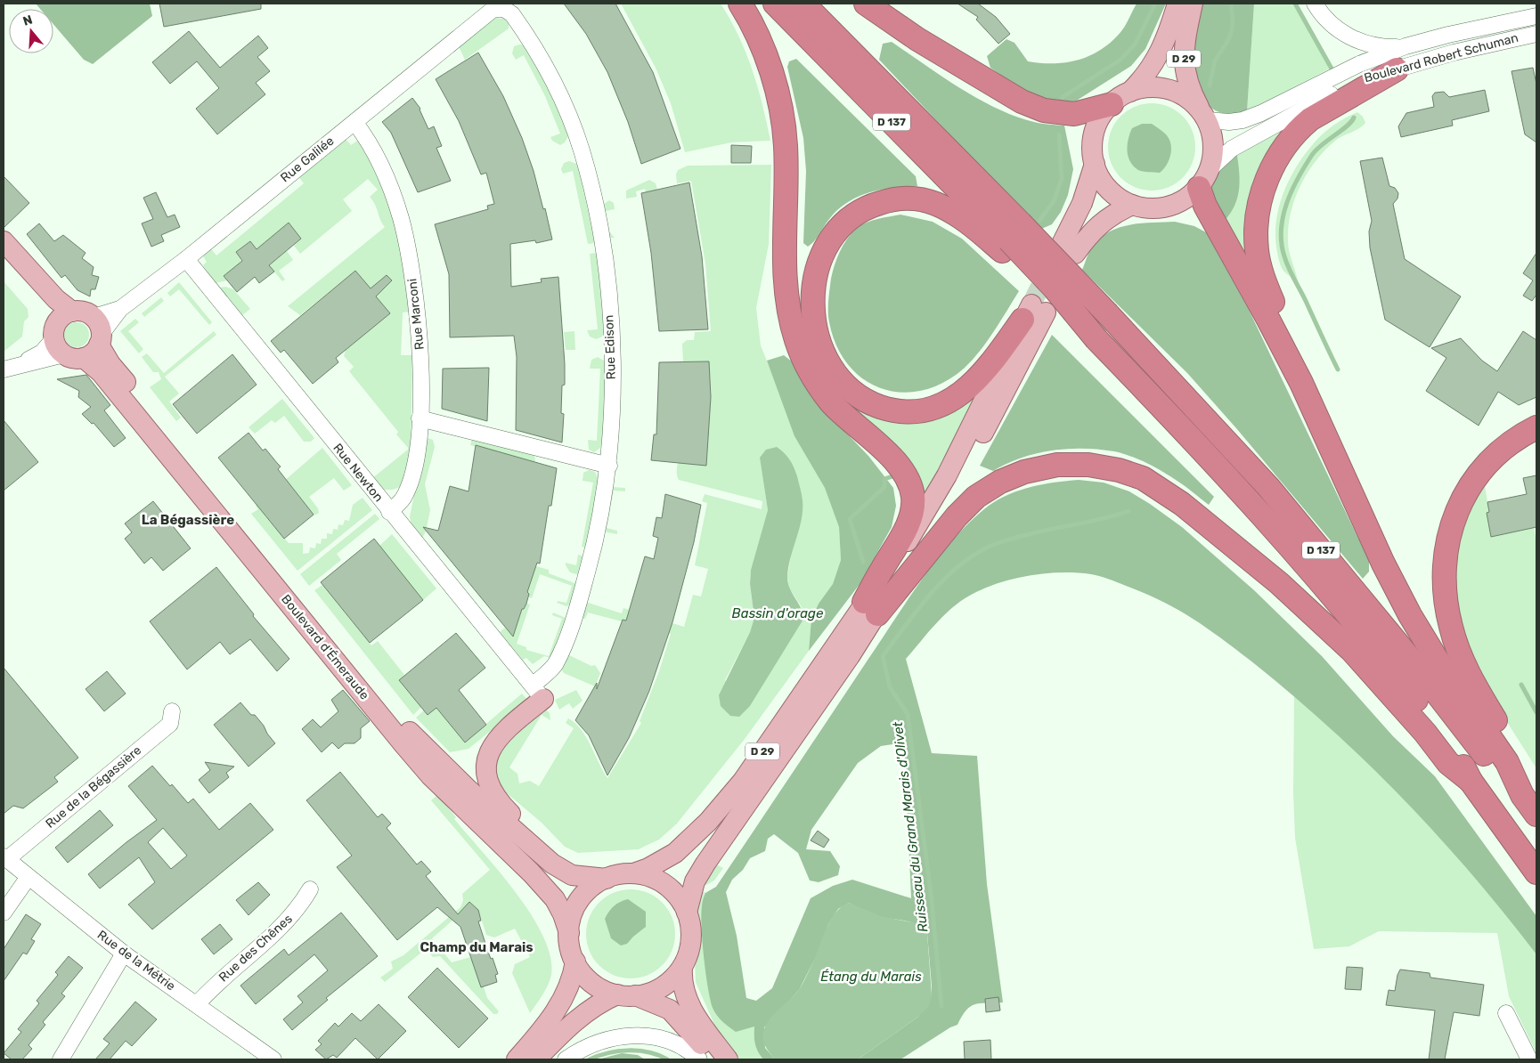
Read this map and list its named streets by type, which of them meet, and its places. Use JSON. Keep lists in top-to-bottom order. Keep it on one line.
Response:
{"streets":{"highway":["D 137"],"main road":["D 29","Boulevard d'Émeraude"],"street":["Boulevard Robert Schuman","Rue Galilée","Rue Marconi","Rue Edison","Rue Newton","Rue de la Bégassière","Rue des Chênes","Rue de la Métrie"]},"crossings":[["Boulevard Robert Schuman","D 29"],["D 29","Boulevard d'Émeraude"],["Rue Galilée","Rue Marconi"],["Rue Galilée","Rue Edison"],["Rue Galilée","Rue Newton"],["Rue Galilée","Boulevard d'Émeraude"],["Rue Marconi","Rue Newton"],["Rue Edison","Rue Newton"],["Rue de la Bégassière","Rue de la Métrie"],["Rue des Chênes","Rue de la Métrie"]],"districts":["La Bégassière","Champ du Marais"],"water":["Bassin d'orage","Ruisseau du Grand Marais d'Olivet","Étang du Marais"],"north":"top"}
